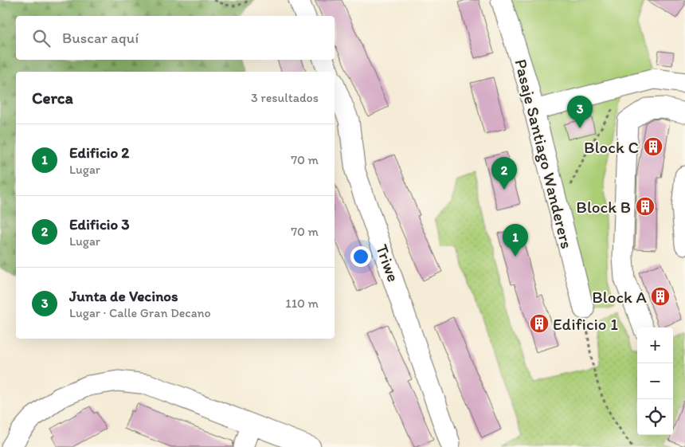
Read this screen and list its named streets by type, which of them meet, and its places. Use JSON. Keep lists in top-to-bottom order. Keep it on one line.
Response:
{"streets":{"street":["Pasaje Santiago Wanderers","Triwe"]},"places":{"building":["Block C","Block B","Block A","Edificio 1"]},"page":{"search":"Buscar aquí","heading":["Cerca","3 resultados"],"pins":["3","2","1"],"list":[{"mark":"1","name":"Edificio 2","note":"Lugar","value":"70 m"},{"mark":"2","name":"Edificio 3","note":"Lugar","value":"70 m"},{"mark":"3","name":"Junta de Vecinos","note":"Lugar · Calle Gran Decano","value":"110 m"}],"map_buttons":["+","−"]}}
